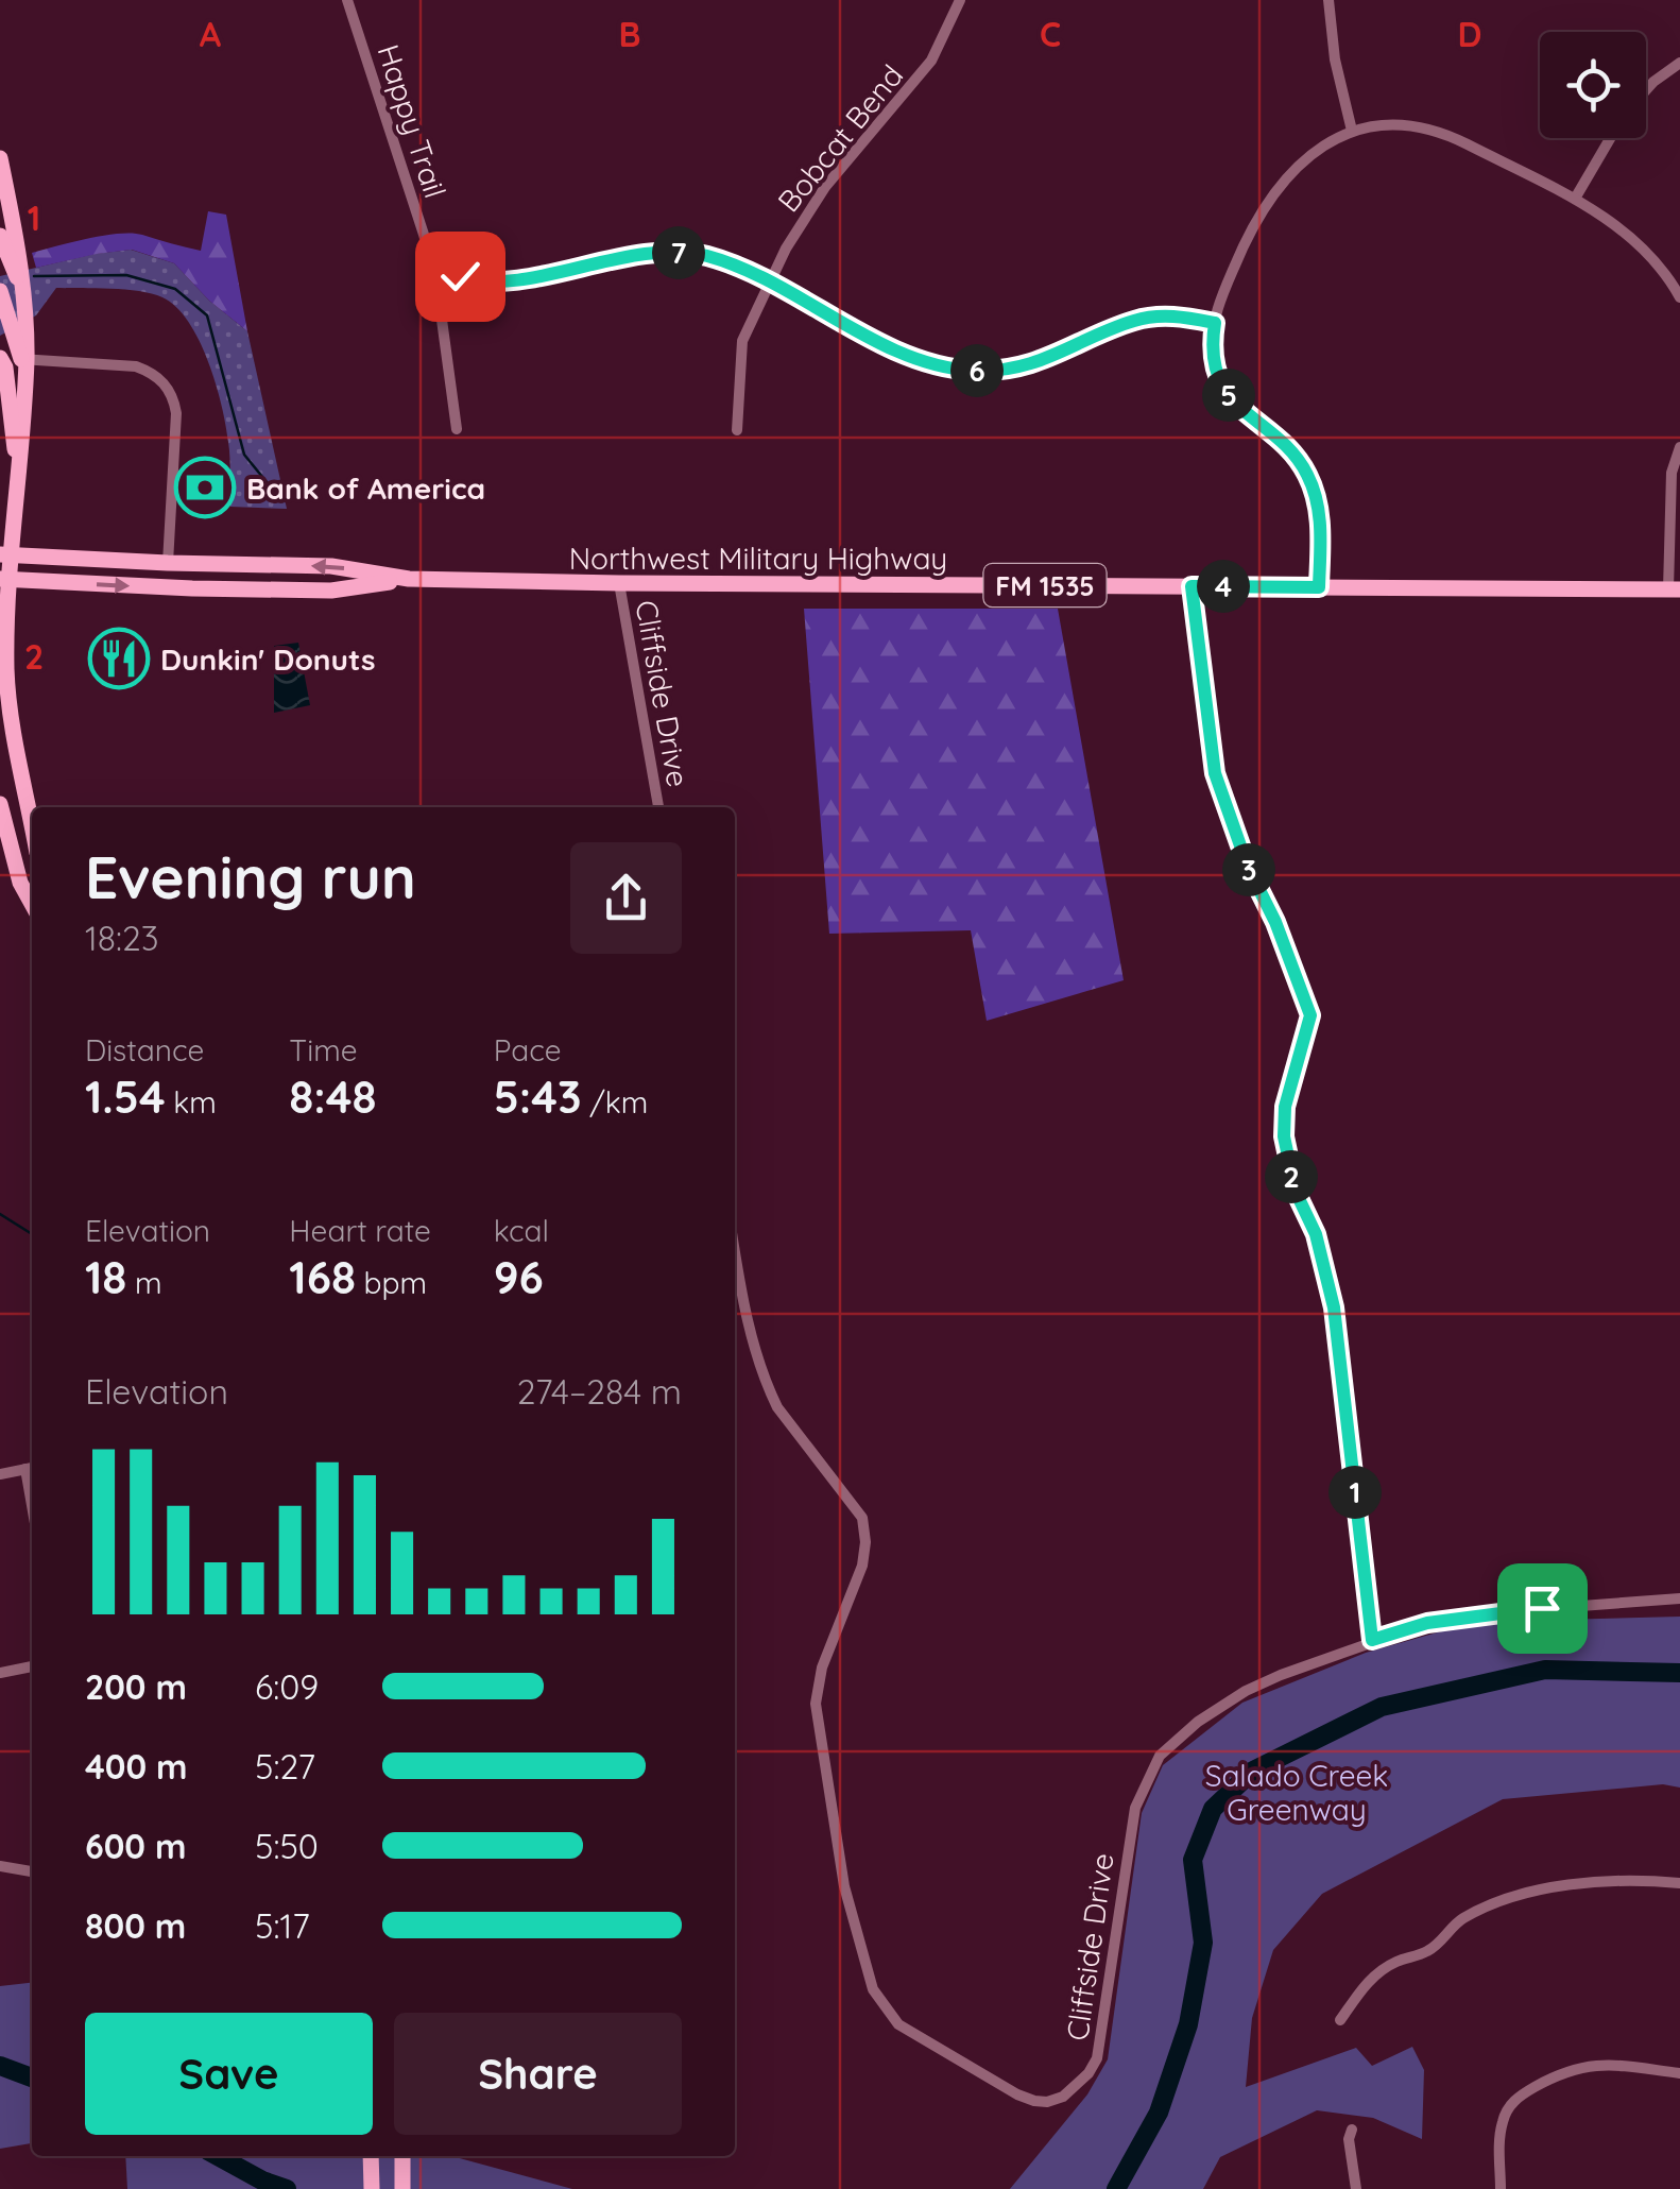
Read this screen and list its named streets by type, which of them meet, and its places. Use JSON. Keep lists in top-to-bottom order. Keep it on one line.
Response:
{"streets":{"main road":["Northwest Military Highway","FM 1535"],"street":["Happy Trail","Bobcat Bend","Cliffside Drive"]},"crossings":[["Northwest Military Highway","Cliffside Drive"]],"parks":["Salado Creek Greenway"],"places":{"bank":["Bank of America"],"restaurant":["Dunkin' Donuts"]},"page":{"pins":["7","6","5","4","3","2","1"],"heading":["Evening run","18:23"],"stats":[["Distance","1.54 km"],["Time","8:48"],["Pace","5:43 /km"],["Elevation","18 m"],["Heart rate","168 bpm"],["kcal","96"]],"chart":["Elevation","274–284 m"],"list":[{"name":"200 m","note":"6:09"},{"name":"400 m","note":"5:27"},{"name":"600 m","note":"5:50"},{"name":"800 m","note":"5:17"}],"buttons":["Save","Share"]},"grid":{"columns":["A","B","C","D"],"rows":["1","2"]}}
